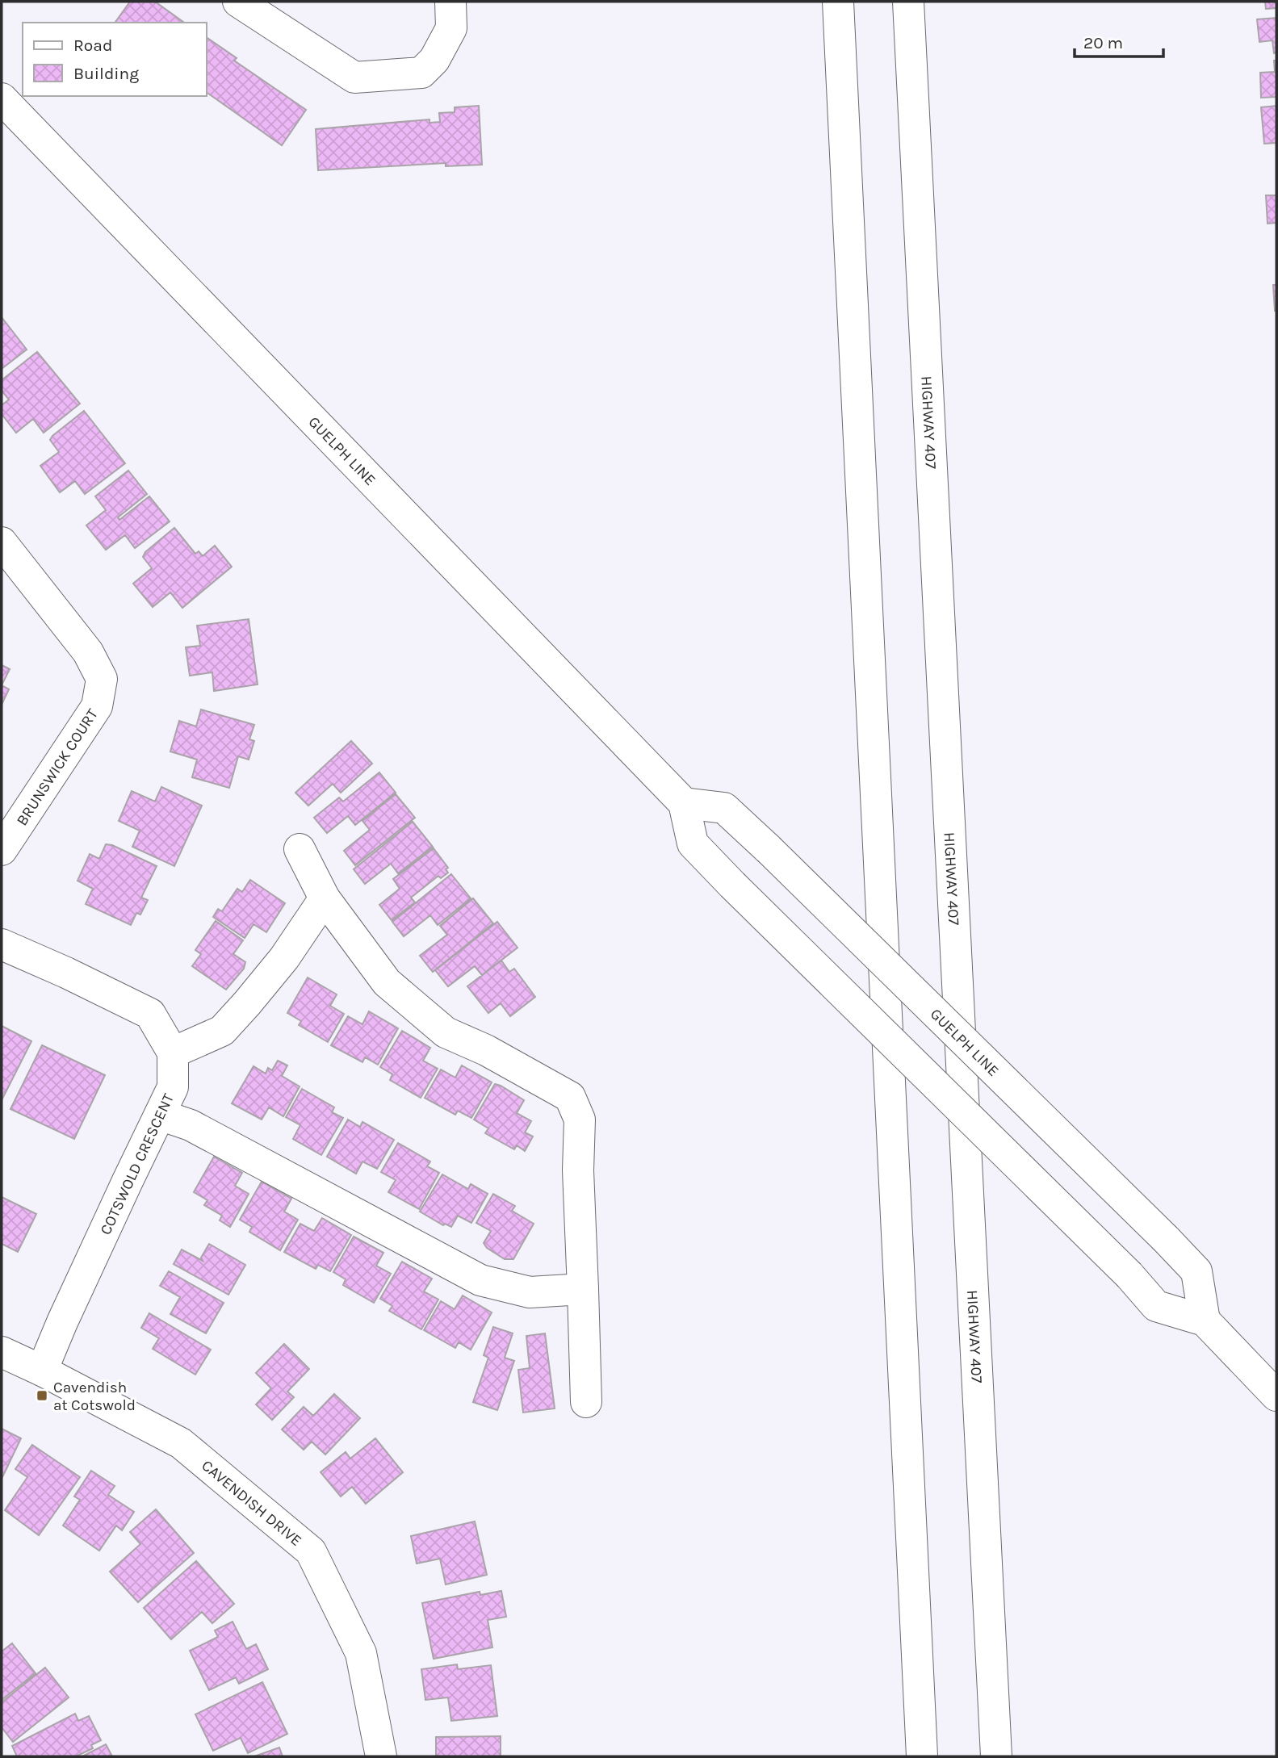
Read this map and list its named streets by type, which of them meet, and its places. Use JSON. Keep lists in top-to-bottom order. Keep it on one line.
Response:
{"streets":{"main road":["HIGHWAY 407","GUELPH LINE","BRUNSWICK COURT","COTSWOLD CRESCENT","CAVENDISH DRIVE"]},"crossings":[["COTSWOLD CRESCENT","CAVENDISH DRIVE"]],"places":{"transit":["Cavendish at Cotswold"]},"legend":["Road","Building"],"scale_bar":"20 m"}
